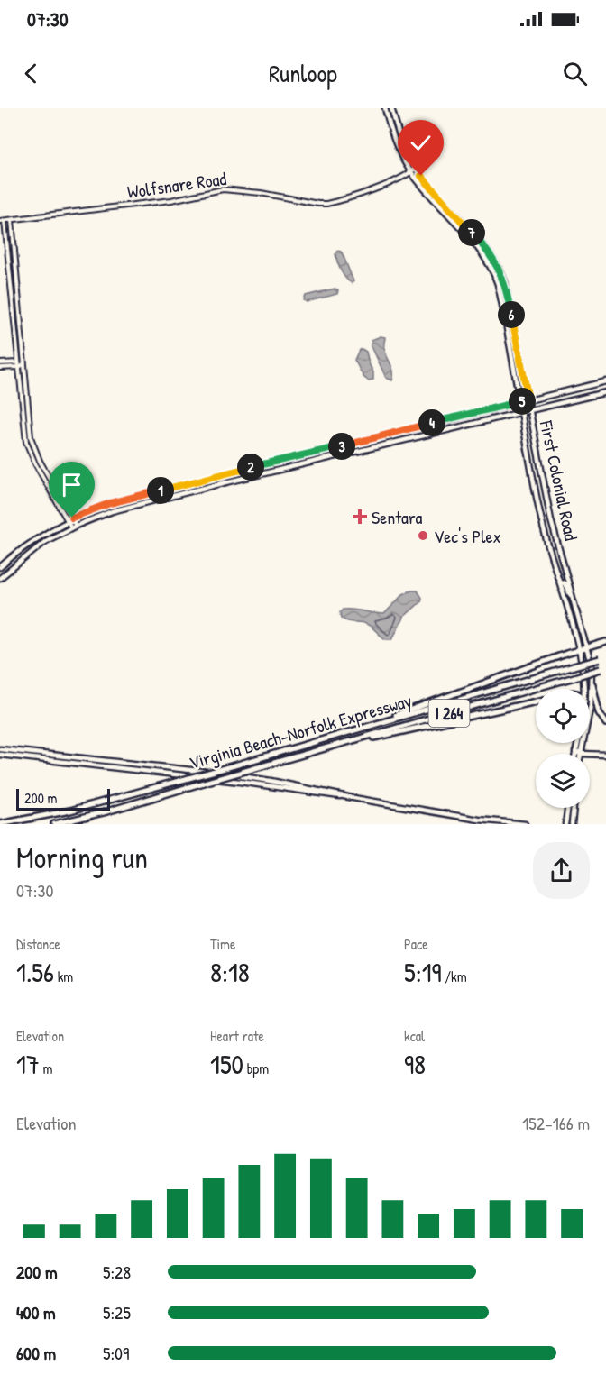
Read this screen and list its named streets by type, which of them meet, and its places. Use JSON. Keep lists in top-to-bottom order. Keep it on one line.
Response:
{"streets":{"highway":["I 264","Virginia Beach-Norfolk Expressway"],"main road":["First Colonial Road"],"street":["Wolfsnare Road"]},"crossings":[["Wolfsnare Road","First Colonial Road"]],"places":{"health":["Sentara"],"other":["Vec's Plex"]},"scale_bar":"200 m","page":{"status":"07:30","header":"Runloop","pins":["7","6","5","4","3","2","1"],"scale":"200 m","heading":["Morning run","07:30"],"stats":[["Distance","1.56 km"],["Time","8:18"],["Pace","5:19 /km"],["Elevation","17 m"],["Heart rate","150 bpm"],["kcal","98"]],"chart":["Elevation","152–166 m"],"list":[{"name":"200 m","note":"5:28"},{"name":"400 m","note":"5:25"},{"name":"600 m","note":"5:09"}]}}
